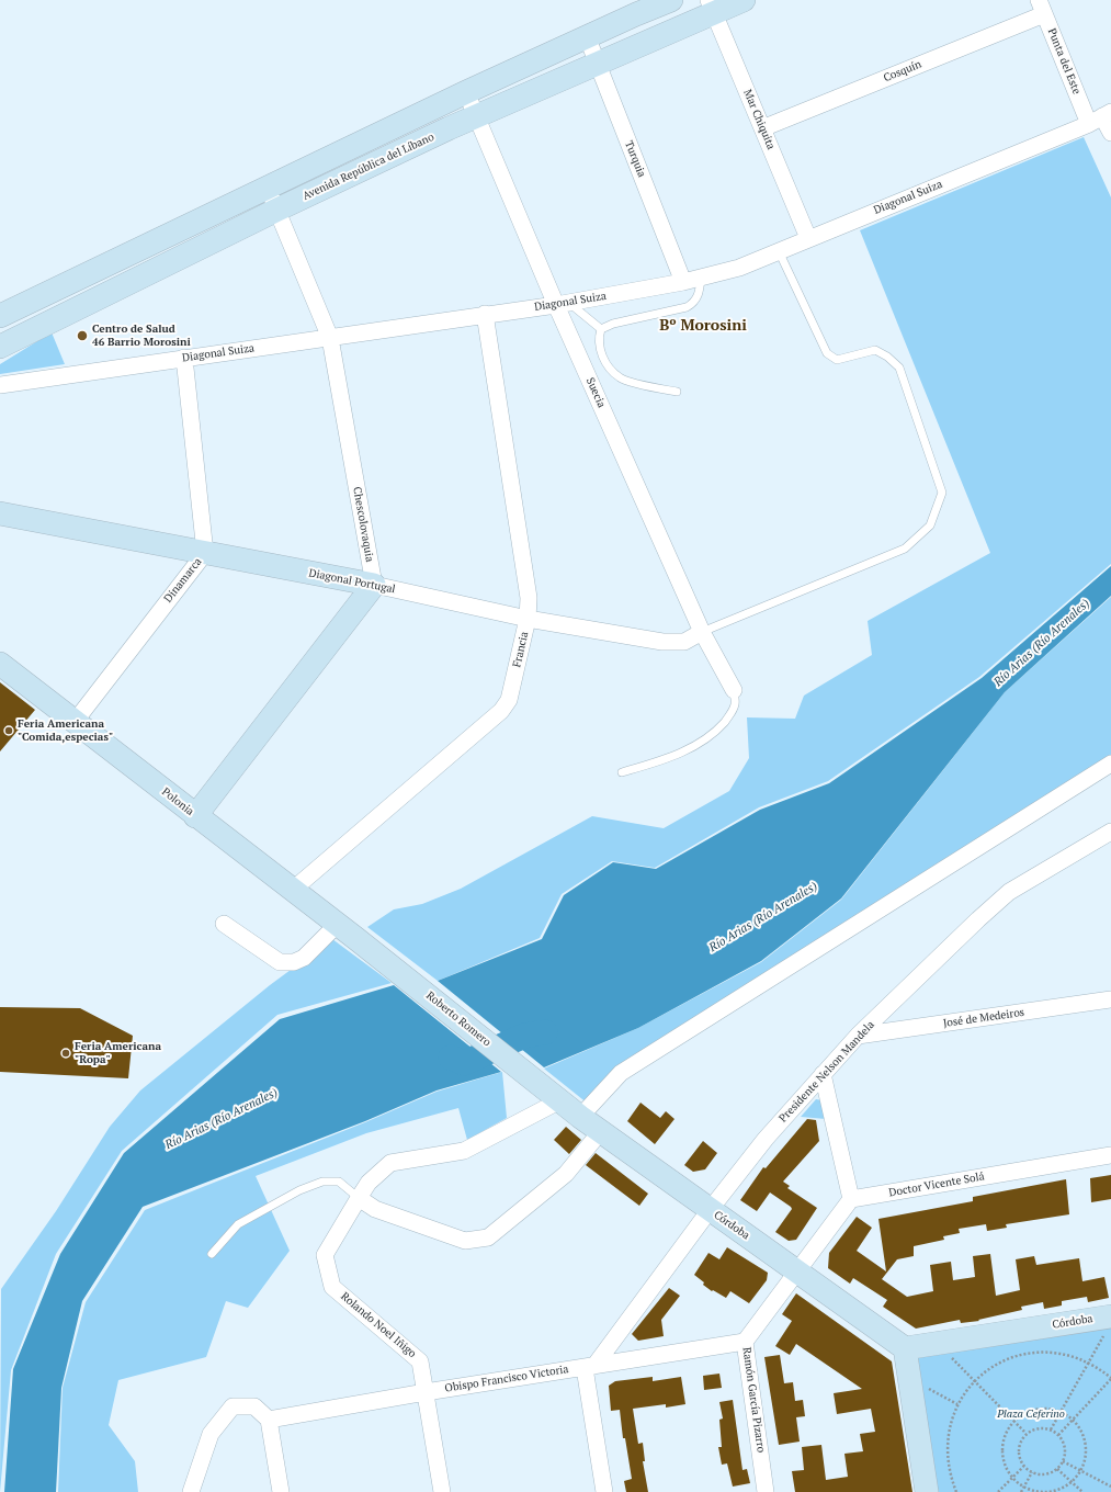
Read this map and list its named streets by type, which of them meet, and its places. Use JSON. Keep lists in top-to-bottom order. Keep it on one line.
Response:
{"streets":{"main road":["Avenida República del Líbano","Diagonal Portugal","Polonia","Roberto Romero","Córdoba"],"street":["Punta del Este","Cosquín","Mar Chiquita","Turquia","Diagonal Suiza","Suecia","Chescolovaquia","Dinamarca","Francia","José de Medeiros","Presidente Nelson Mandela","Doctor Vicente Solá","Rolando Noel Iñigo","Obispo Francisco Victoria","Ramón García Pizarro"]},"crossings":[["Punta del Este","Cosquín"],["Punta del Este","Diagonal Suiza"],["Cosquín","Mar Chiquita"],["Mar Chiquita","Avenida República del Líbano"],["Mar Chiquita","Diagonal Suiza"],["Turquia","Avenida República del Líbano"],["Turquia","Diagonal Suiza"],["Avenida República del Líbano","Suecia"],["Avenida República del Líbano","Chescolovaquia"],["Diagonal Suiza","Suecia"],["Diagonal Suiza","Chescolovaquia"],["Diagonal Suiza","Dinamarca"],["Diagonal Suiza","Francia"],["Suecia","Diagonal Portugal"],["Chescolovaquia","Diagonal Portugal"],["Dinamarca","Diagonal Portugal"],["Dinamarca","Polonia"],["Diagonal Portugal","Francia"],["Francia","Polonia"],["Polonia","Roberto Romero"],["José de Medeiros","Presidente Nelson Mandela"],["Roberto Romero","Córdoba"],["Presidente Nelson Mandela","Córdoba"],["Presidente Nelson Mandela","Obispo Francisco Victoria"],["Córdoba","Ramón García Pizarro"],["Rolando Noel Iñigo","Obispo Francisco Victoria"],["Obispo Francisco Victoria","Ramón García Pizarro"]],"districts":["Bº Morosini"],"water":["Río Arias (Río Arenales)"],"parks":["Plaza Ceferino"],"places":["Centro de Salud 46 Barrio Morosini","Feria Americana \"Comida,especias\"","Feria Americana \"Ropa\""]}
